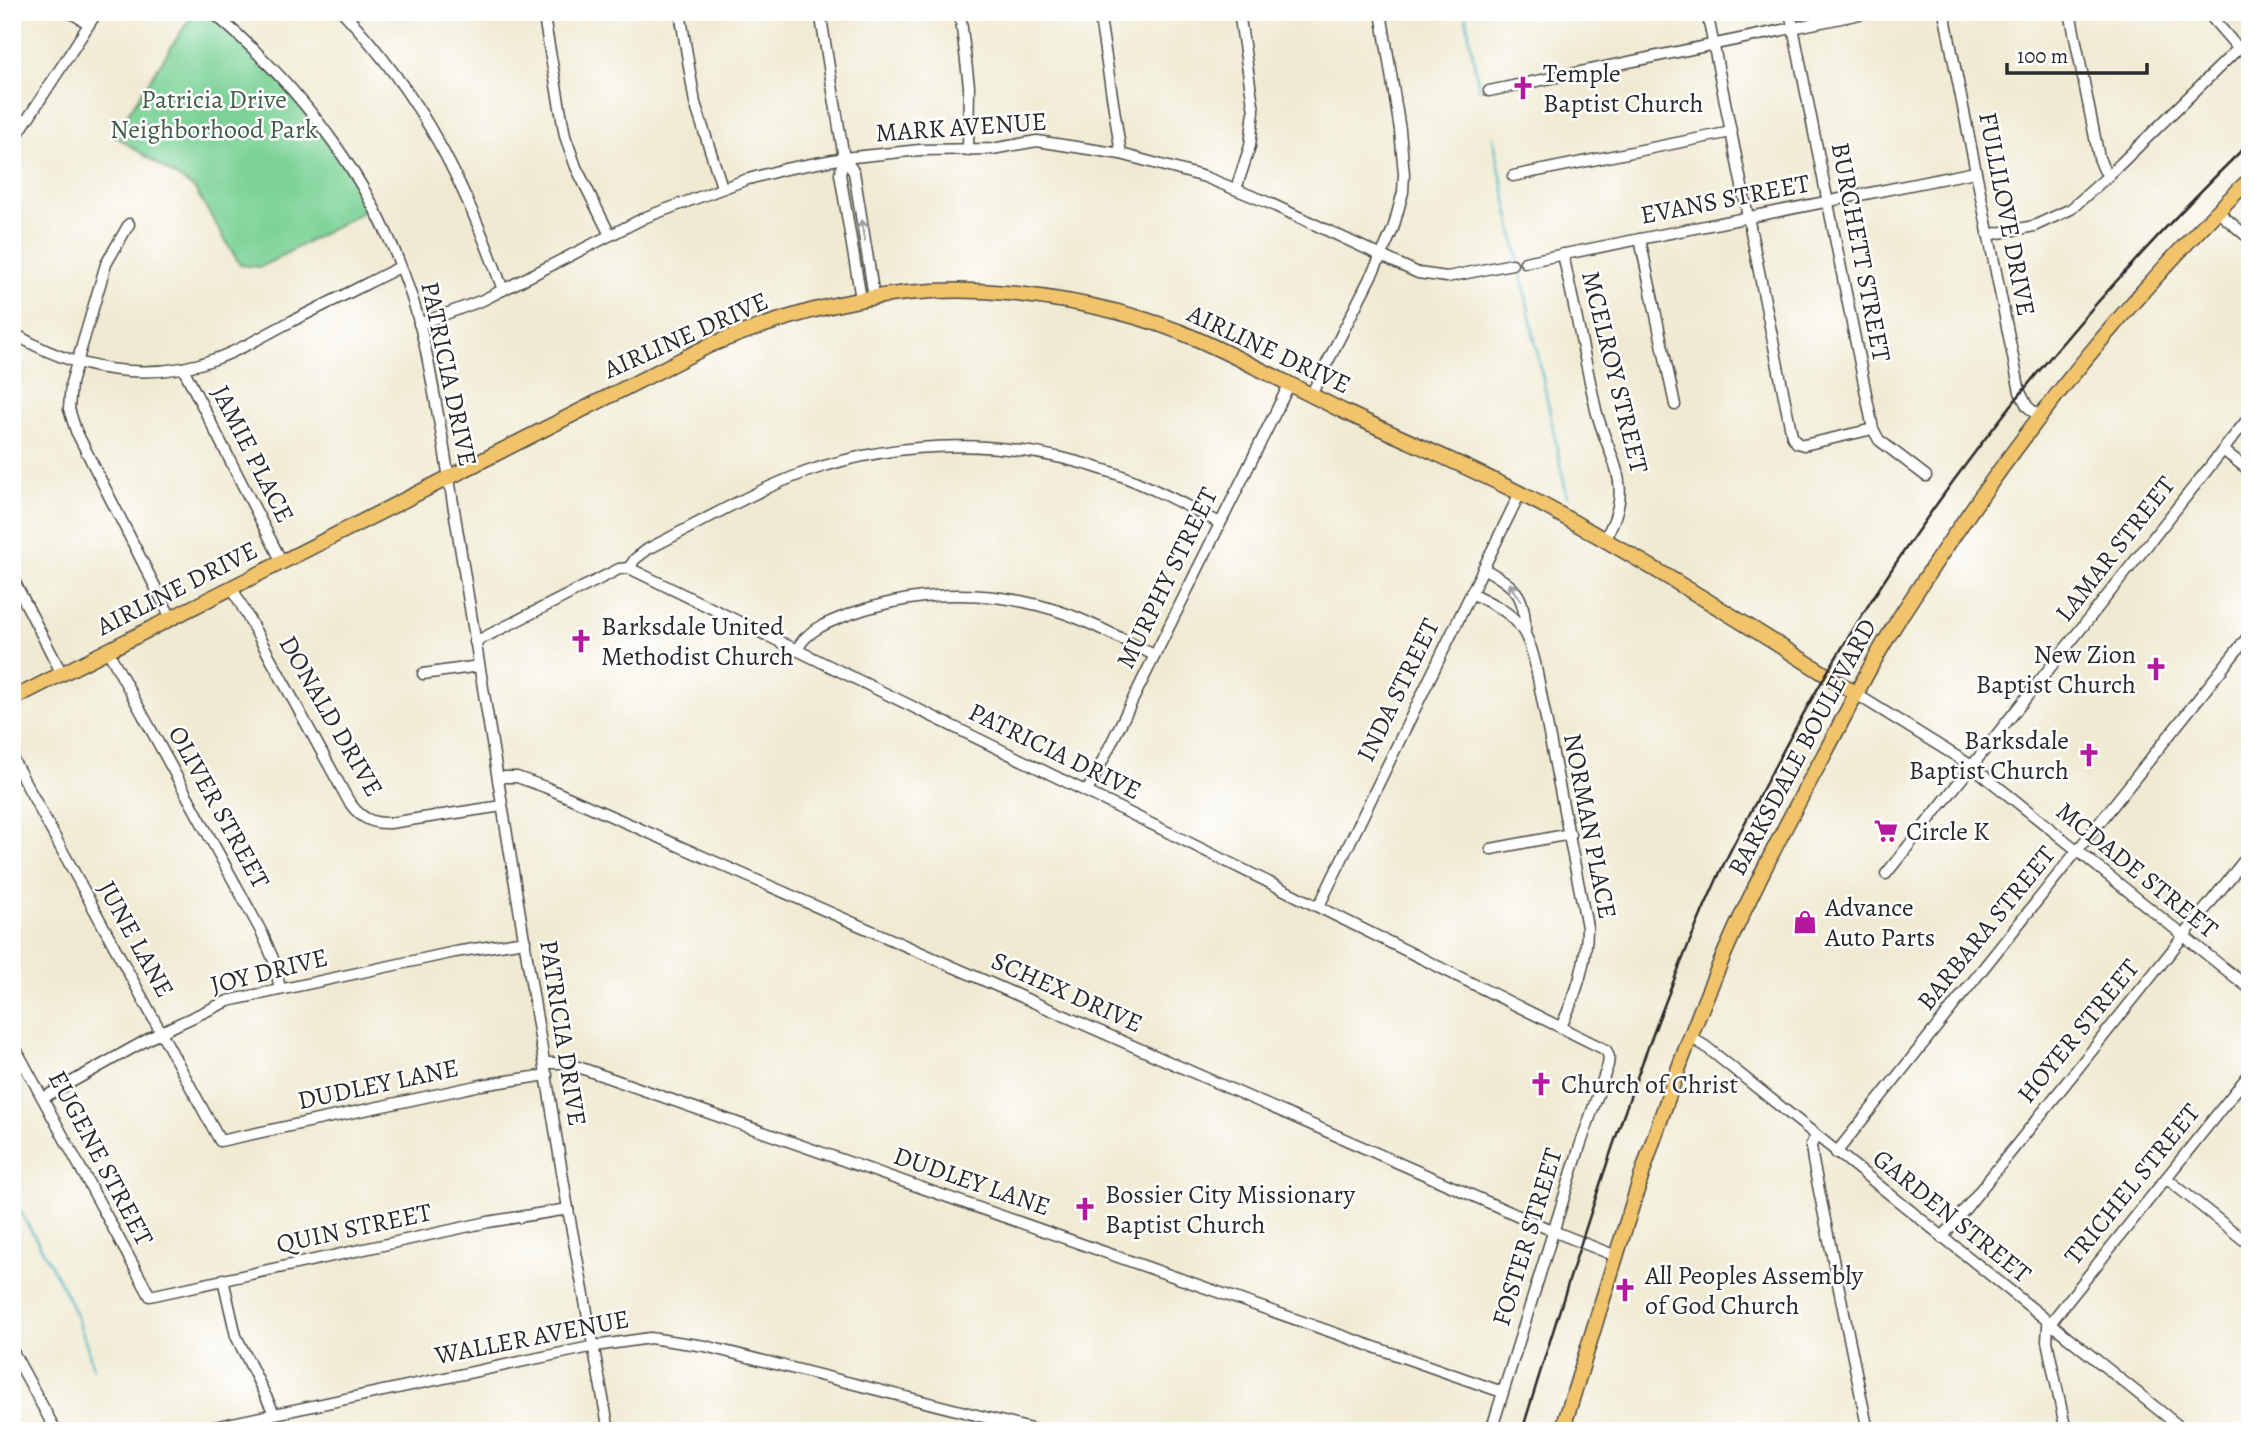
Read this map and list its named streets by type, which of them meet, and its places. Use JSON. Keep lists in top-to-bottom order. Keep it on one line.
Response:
{"streets":{"main road":["AIRLINE DRIVE","BARKSDALE BOULEVARD"],"street":["MARK AVENUE","EVANS STREET","FULLILOVE DRIVE","BURCHETT STREET","MCELROY STREET","PATRICIA DRIVE","JAMIE PLACE","LAMAR STREET","MURPHY STREET","INDA STREET","DONALD DRIVE","OLIVER STREET","NORMAN PLACE","MCDADE STREET","BARBARA STREET","JUNE LANE","JOY DRIVE","SCHEX DRIVE","HOYER STREET","DUDLEY LANE","EUGENE STREET","TRICHEL STREET","GARDEN STREET","QUIN STREET","FOSTER STREET","WALLER AVENUE"]},"crossings":[["MARK AVENUE","PATRICIA DRIVE"],["EVANS STREET","FULLILOVE DRIVE"],["EVANS STREET","BURCHETT STREET"],["EVANS STREET","MCELROY STREET"],["FULLILOVE DRIVE","BARKSDALE BOULEVARD"],["AIRLINE DRIVE","MCELROY STREET"],["AIRLINE DRIVE","PATRICIA DRIVE"],["AIRLINE DRIVE","JAMIE PLACE"],["AIRLINE DRIVE","MURPHY STREET"],["AIRLINE DRIVE","INDA STREET"],["AIRLINE DRIVE","DONALD DRIVE"],["AIRLINE DRIVE","BARKSDALE BOULEVARD"],["AIRLINE DRIVE","OLIVER STREET"],["AIRLINE DRIVE","MCDADE STREET"],["PATRICIA DRIVE","MURPHY STREET"],["PATRICIA DRIVE","INDA STREET"],["PATRICIA DRIVE","DONALD DRIVE"],["PATRICIA DRIVE","NORMAN PLACE"],["PATRICIA DRIVE","JOY DRIVE"],["PATRICIA DRIVE","SCHEX DRIVE"],["PATRICIA DRIVE","DUDLEY LANE"],["PATRICIA DRIVE","QUIN STREET"],["PATRICIA DRIVE","FOSTER STREET"],["PATRICIA DRIVE","WALLER AVENUE"],["LAMAR STREET","MCDADE STREET"],["INDA STREET","NORMAN PLACE"],["BARKSDALE BOULEVARD","MCDADE STREET"],["BARKSDALE BOULEVARD","SCHEX DRIVE"],["BARKSDALE BOULEVARD","GARDEN STREET"],["OLIVER STREET","JOY DRIVE"],["MCDADE STREET","BARBARA STREET"],["MCDADE STREET","HOYER STREET"],["BARBARA STREET","GARDEN STREET"],["JUNE LANE","JOY DRIVE"],["JUNE LANE","DUDLEY LANE"],["JOY DRIVE","EUGENE STREET"],["SCHEX DRIVE","FOSTER STREET"],["HOYER STREET","GARDEN STREET"],["DUDLEY LANE","FOSTER STREET"],["EUGENE STREET","QUIN STREET"],["TRICHEL STREET","GARDEN STREET"]],"parks":["Patricia Drive Neighborhood Park"],"places":{"church":["Temple Baptist Church","Barksdale United Methodist Church","New Zion Baptist Church","Barksdale Baptist Church","Church of Christ","Bossier City Missionary Baptist Church","All Peoples Assembly of God Church"],"supermarket":["Circle K"],"shop":["Advance Auto Parts"]},"scale_bar":"100 m"}
